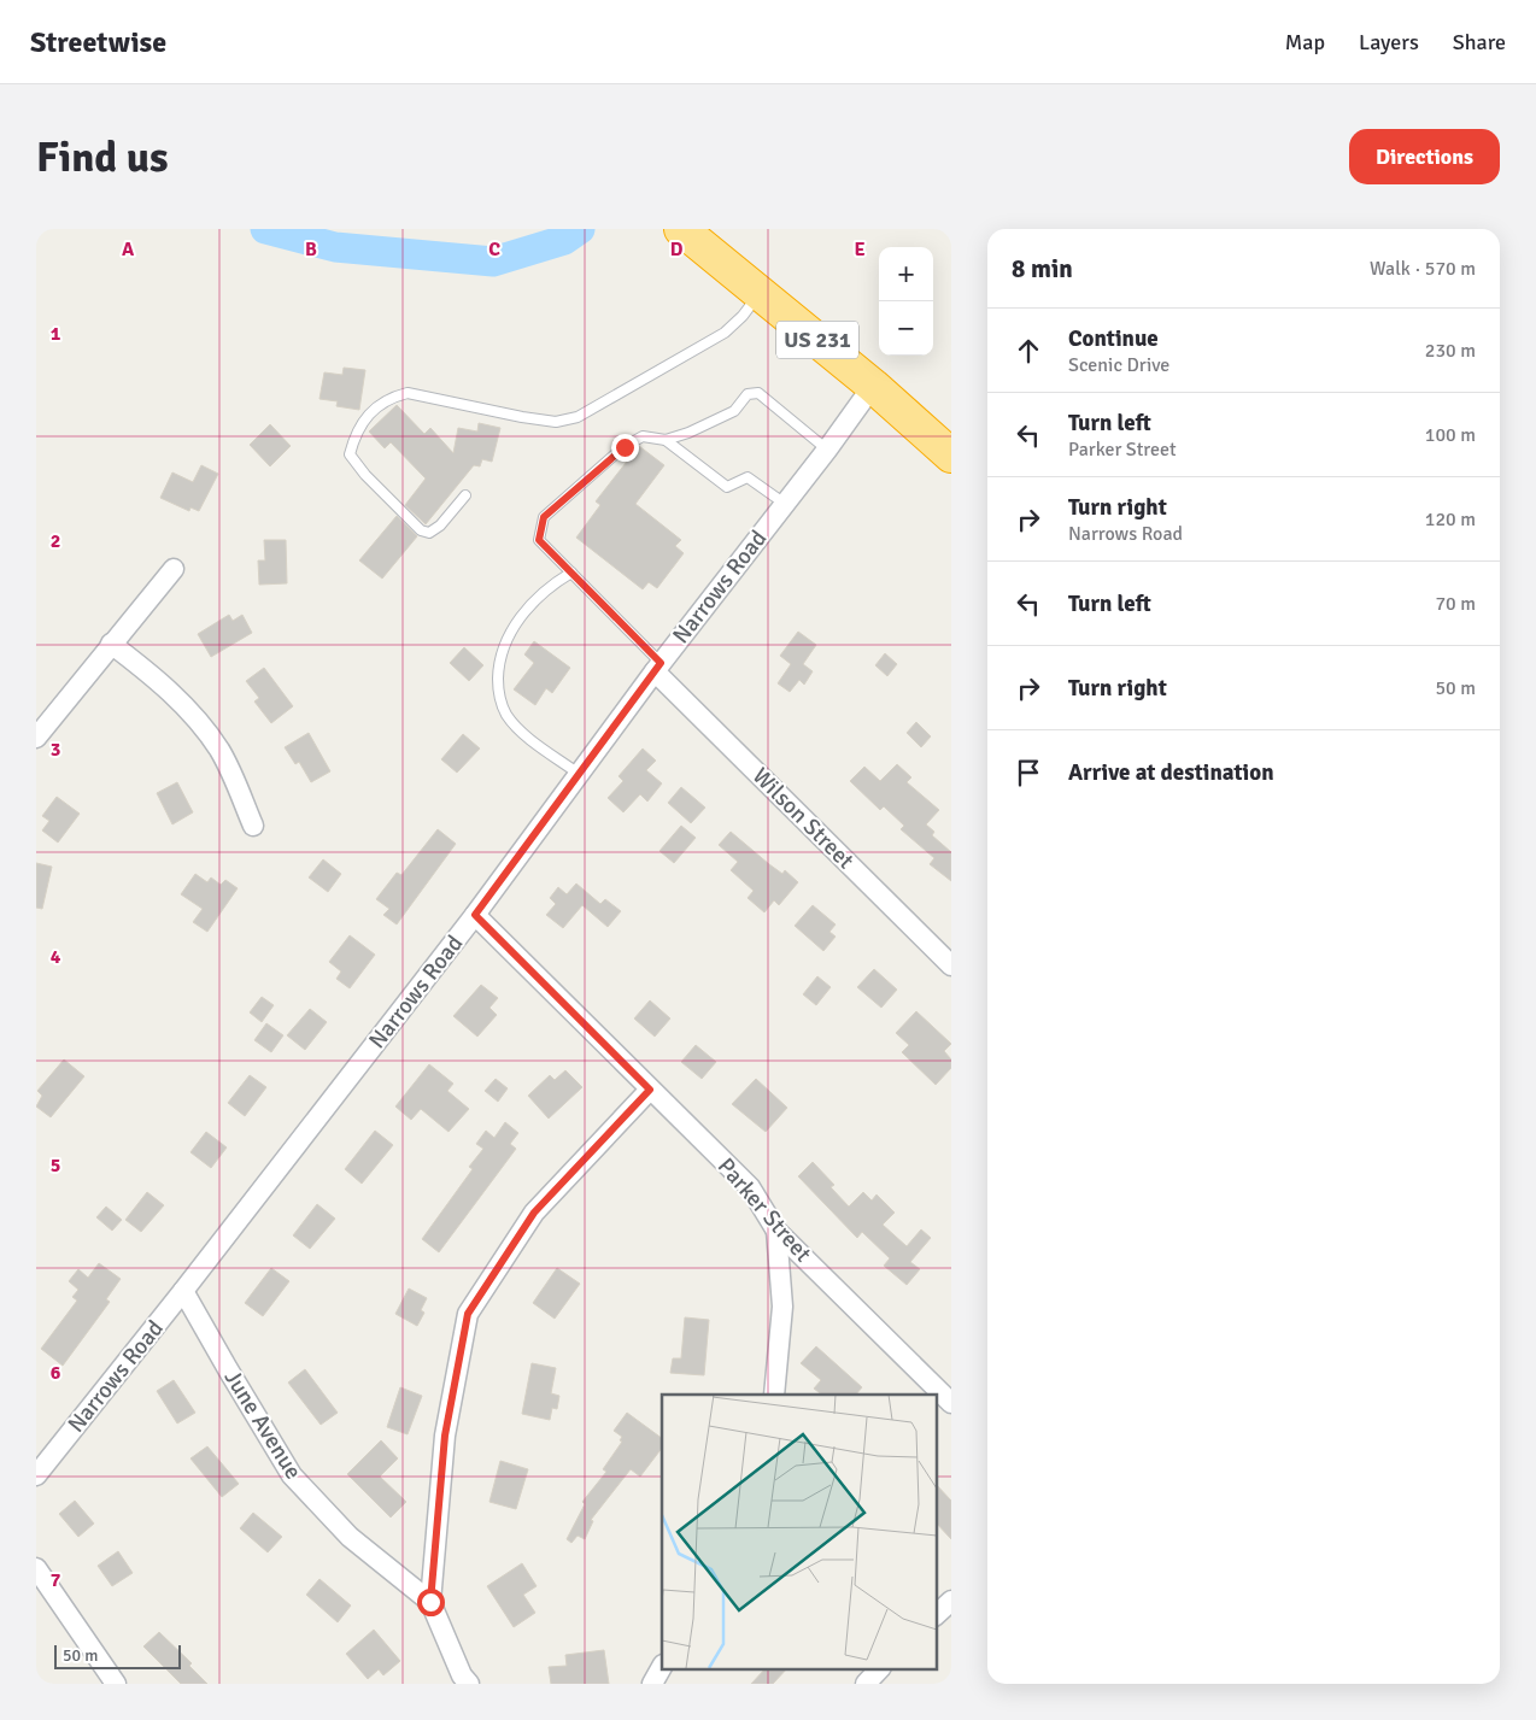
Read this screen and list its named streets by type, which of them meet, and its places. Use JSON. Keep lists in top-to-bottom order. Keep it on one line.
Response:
{"streets":{"highway":["US 231"],"street":["Narrows Road","Wilson Street","Parker Street","June Avenue"]},"crossings":[["US 231","Narrows Road"],["Narrows Road","Wilson Street"],["Narrows Road","Parker Street"],["Narrows Road","June Avenue"]],"scale_bar":"50 m","page":{"header":"Streetwise","nav":["Map","Layers","Share"],"buttons":"Directions","title":"Find us","heading":["8 min","Walk · 570 m"],"map_buttons":["+","−"],"list":[["Continue","Scenic Drive","230 m"],["Turn left","Parker Street","100 m"],["Turn right","Narrows Road","120 m"],["Turn left","70 m"],["Turn right","50 m"],"Arrive at destination"],"scale":"50 m"},"grid":{"columns":["A","B","C","D","E"],"rows":["1","2","3","4","5","6","7"]}}
